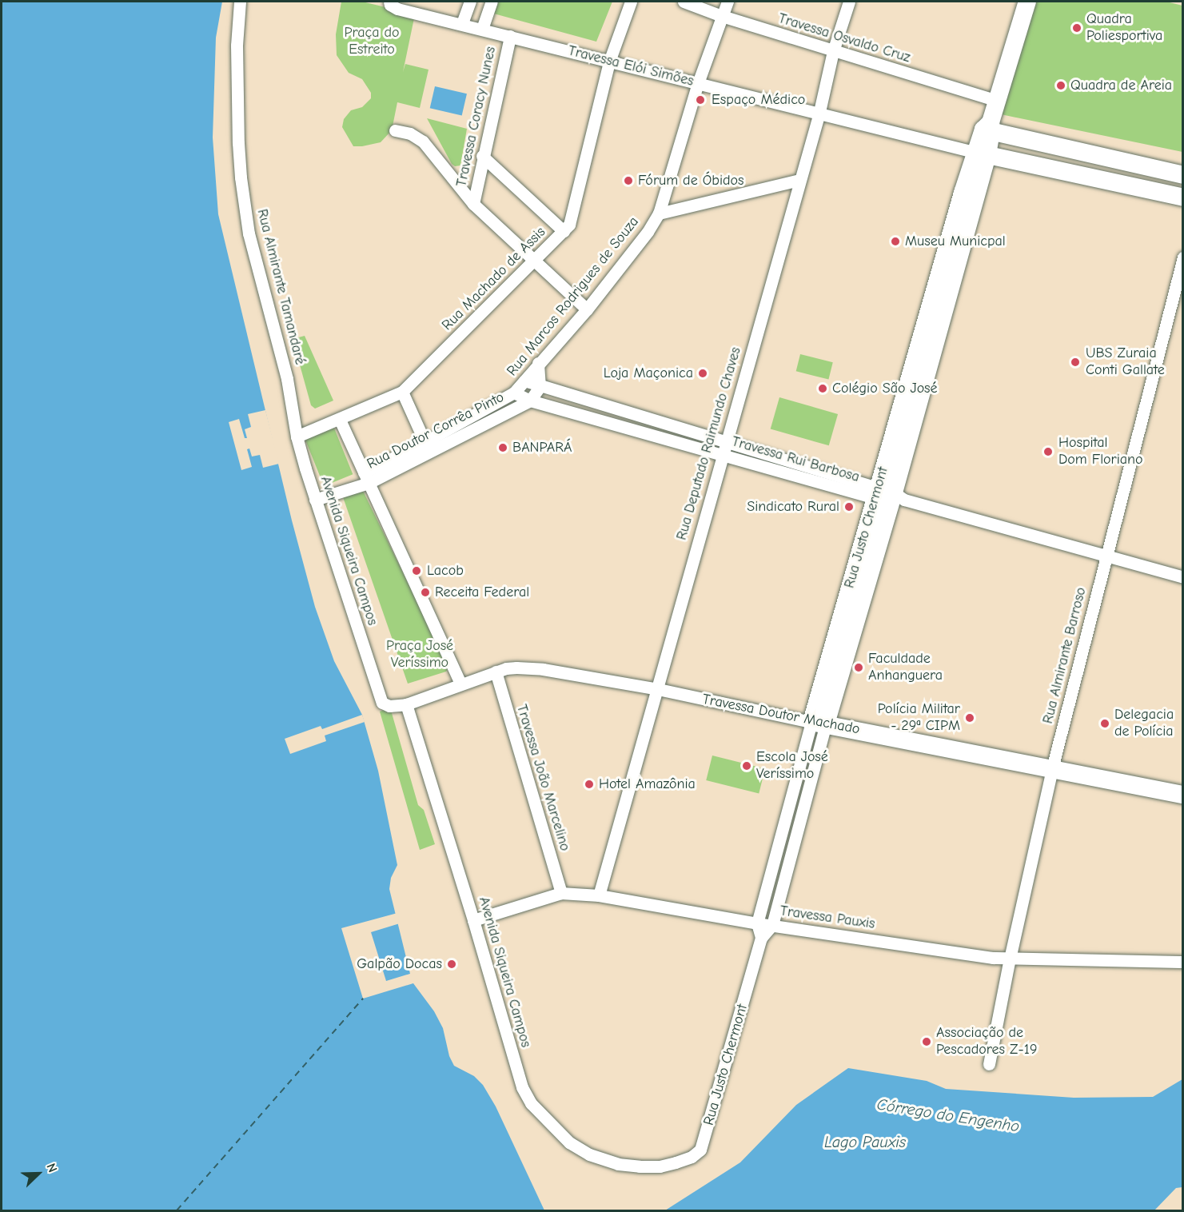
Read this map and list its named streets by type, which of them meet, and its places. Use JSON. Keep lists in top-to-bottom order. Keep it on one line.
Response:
{"streets":{"street":["Travessa Osvaldo Cruz","Travessa Elói Simões","Travessa Coracy Nunes","Rua Machado de Assis","Rua Almirante Tamandaré","Rua Marcos Rodrigues de Souza","Rua Doutor Corrêa Pinto","Rua Deputado Raimundo Chaves","Travessa Rui Barbosa","Rua Justo Chermont","Avenida Siqueira Campos","Rua Almirante Barroso","Travessa Doutor Machado","Travessa João Marcelino","Travessa Pauxis"]},"crossings":[["Travessa Osvaldo Cruz","Rua Marcos Rodrigues de Souza"],["Travessa Osvaldo Cruz","Rua Deputado Raimundo Chaves"],["Travessa Osvaldo Cruz","Rua Justo Chermont"],["Travessa Elói Simões","Travessa Coracy Nunes"],["Travessa Elói Simões","Rua Machado de Assis"],["Travessa Elói Simões","Rua Marcos Rodrigues de Souza"],["Travessa Elói Simões","Rua Deputado Raimundo Chaves"],["Travessa Elói Simões","Rua Justo Chermont"],["Rua Machado de Assis","Rua Almirante Tamandaré"],["Rua Machado de Assis","Avenida Siqueira Campos"],["Rua Almirante Tamandaré","Avenida Siqueira Campos"],["Rua Marcos Rodrigues de Souza","Rua Doutor Corrêa Pinto"],["Rua Marcos Rodrigues de Souza","Travessa Rui Barbosa"],["Rua Doutor Corrêa Pinto","Travessa Rui Barbosa"],["Rua Doutor Corrêa Pinto","Avenida Siqueira Campos"],["Rua Deputado Raimundo Chaves","Travessa Rui Barbosa"],["Rua Deputado Raimundo Chaves","Travessa Doutor Machado"],["Rua Deputado Raimundo Chaves","Travessa Pauxis"],["Travessa Rui Barbosa","Rua Justo Chermont"],["Travessa Rui Barbosa","Rua Almirante Barroso"],["Rua Justo Chermont","Avenida Siqueira Campos"],["Rua Justo Chermont","Travessa Doutor Machado"],["Rua Justo Chermont","Travessa Pauxis"],["Avenida Siqueira Campos","Travessa Doutor Machado"],["Avenida Siqueira Campos","Travessa Pauxis"],["Rua Almirante Barroso","Travessa Doutor Machado"],["Rua Almirante Barroso","Travessa Pauxis"],["Travessa Doutor Machado","Travessa João Marcelino"],["Travessa João Marcelino","Travessa Pauxis"]],"water":["Córrego do Engenho","Lago Pauxis"],"parks":["Praça do Estreito","Praça José Veríssimo"],"places":["Quadra Poliesportiva","Quadra de Areia","Espaço Médico","Fórum de Óbidos","Museu Municpal","UBS Zuraia Conti Gallate","Loja Maçonica","Colégio São José","BANPARÁ","Hospital Dom Floriano","Sindicato Rural","Lacob","Receita Federal","Faculdade Anhanguera","Polícia Militar - 29ª CIPM","Delegacia de Polícia","Escola José Veríssimo","Hotel Amazônia","Galpão Docas","Associação de Pescadores Z-19"],"north":"top right"}
